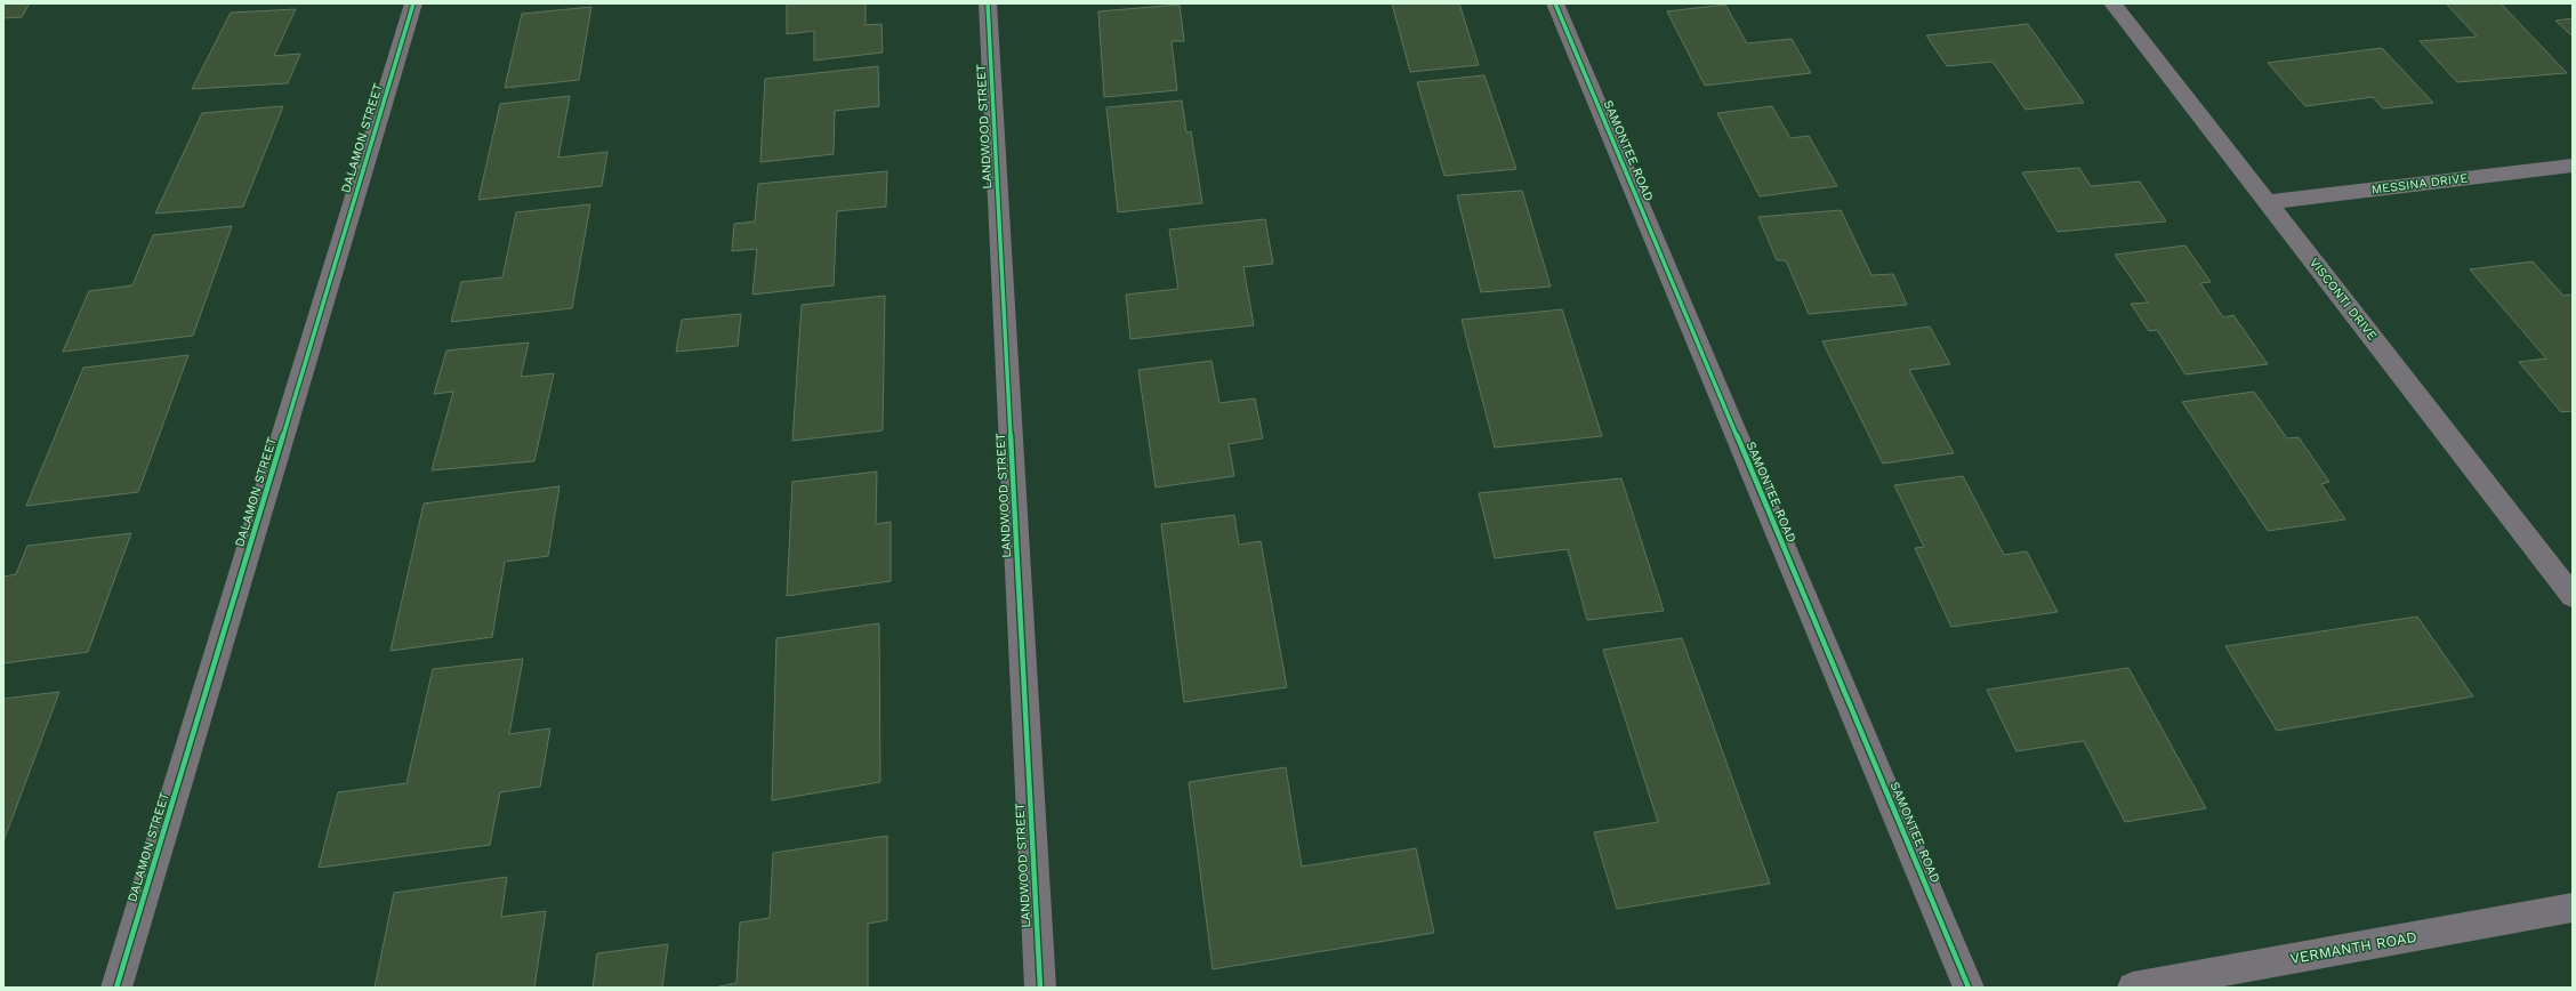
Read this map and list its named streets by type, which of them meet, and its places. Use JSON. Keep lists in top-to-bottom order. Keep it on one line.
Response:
{"streets":{"street":["LANDWOOD STREET","DALAMON STREET","SAMONTEE ROAD","MESSINA DRIVE","VISCONTI DRIVE","VERMANTH ROAD"]},"crossings":[["MESSINA DRIVE","VISCONTI DRIVE"]]}
